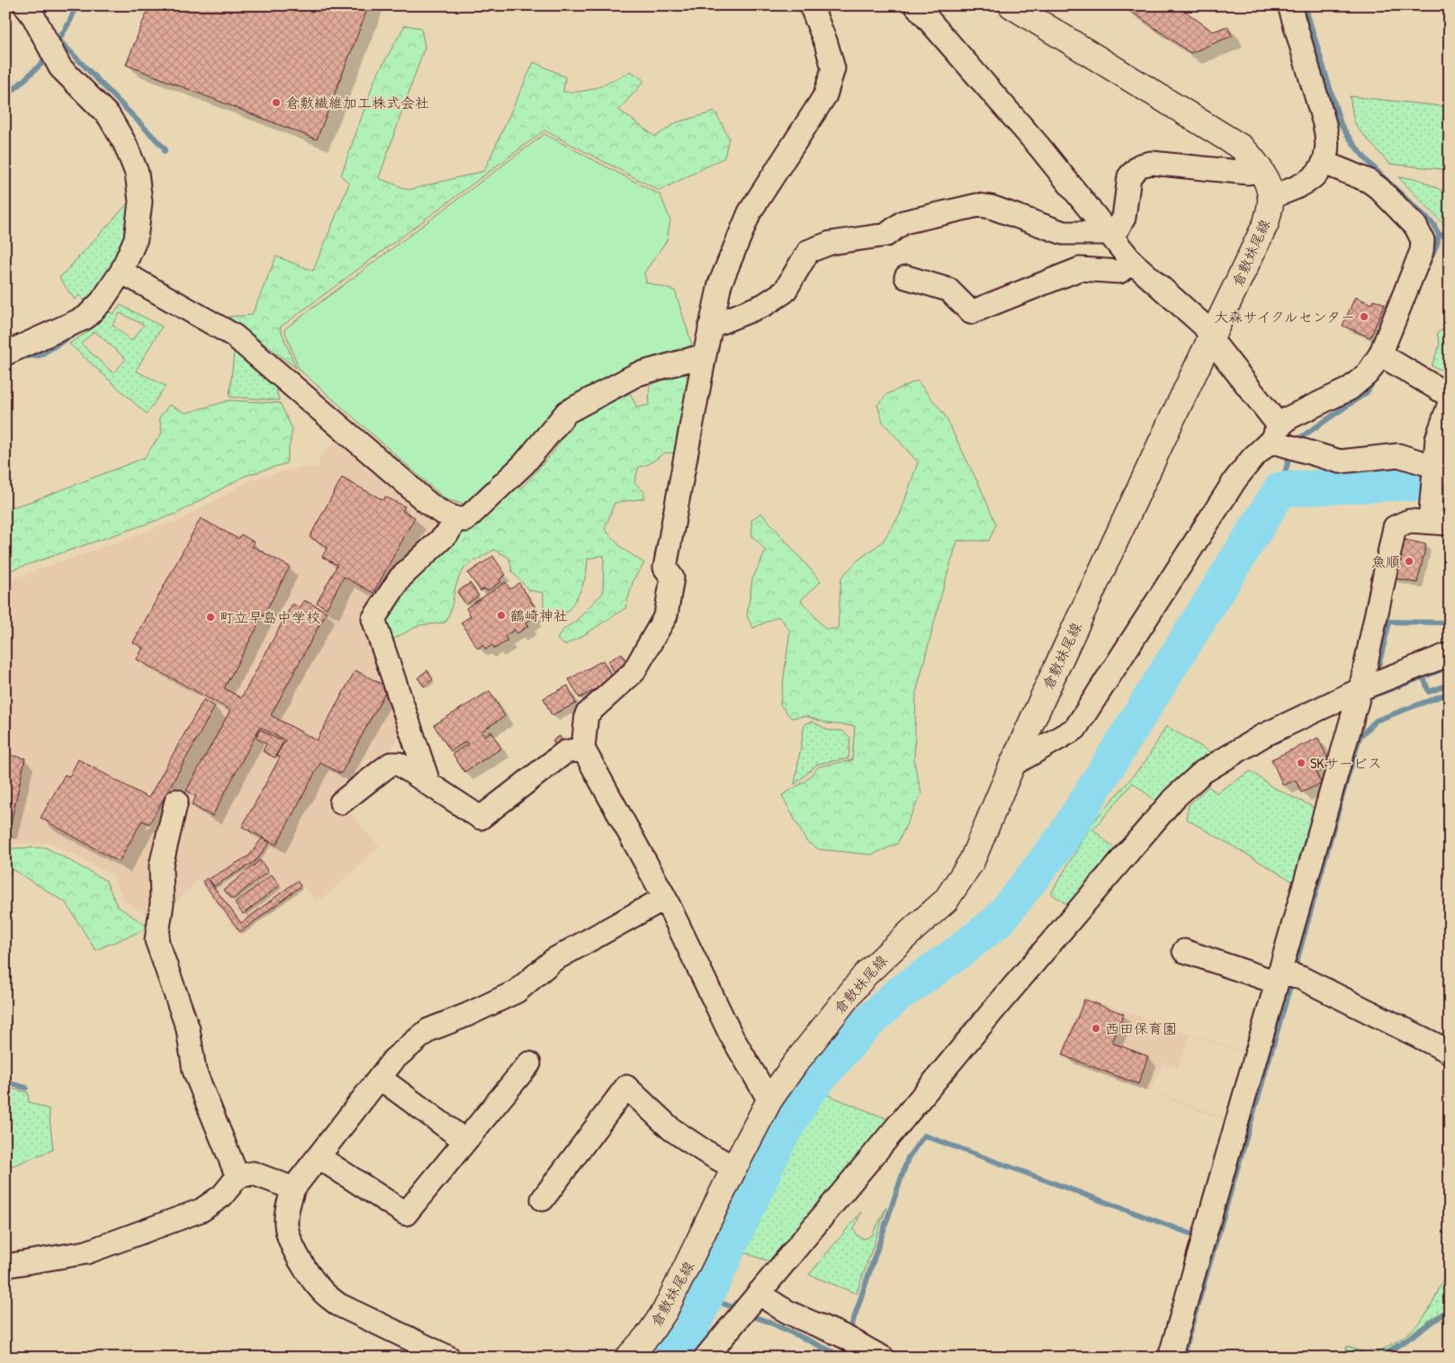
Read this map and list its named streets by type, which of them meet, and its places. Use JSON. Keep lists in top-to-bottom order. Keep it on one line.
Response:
{"streets":{"main road":["倉敷妹尾線"]},"places":["倉敷繊維加工株式会社","大森サイクルセンター","魚順","鶴崎神社","町立早島中学校","SKサービス","西田保育園"]}
